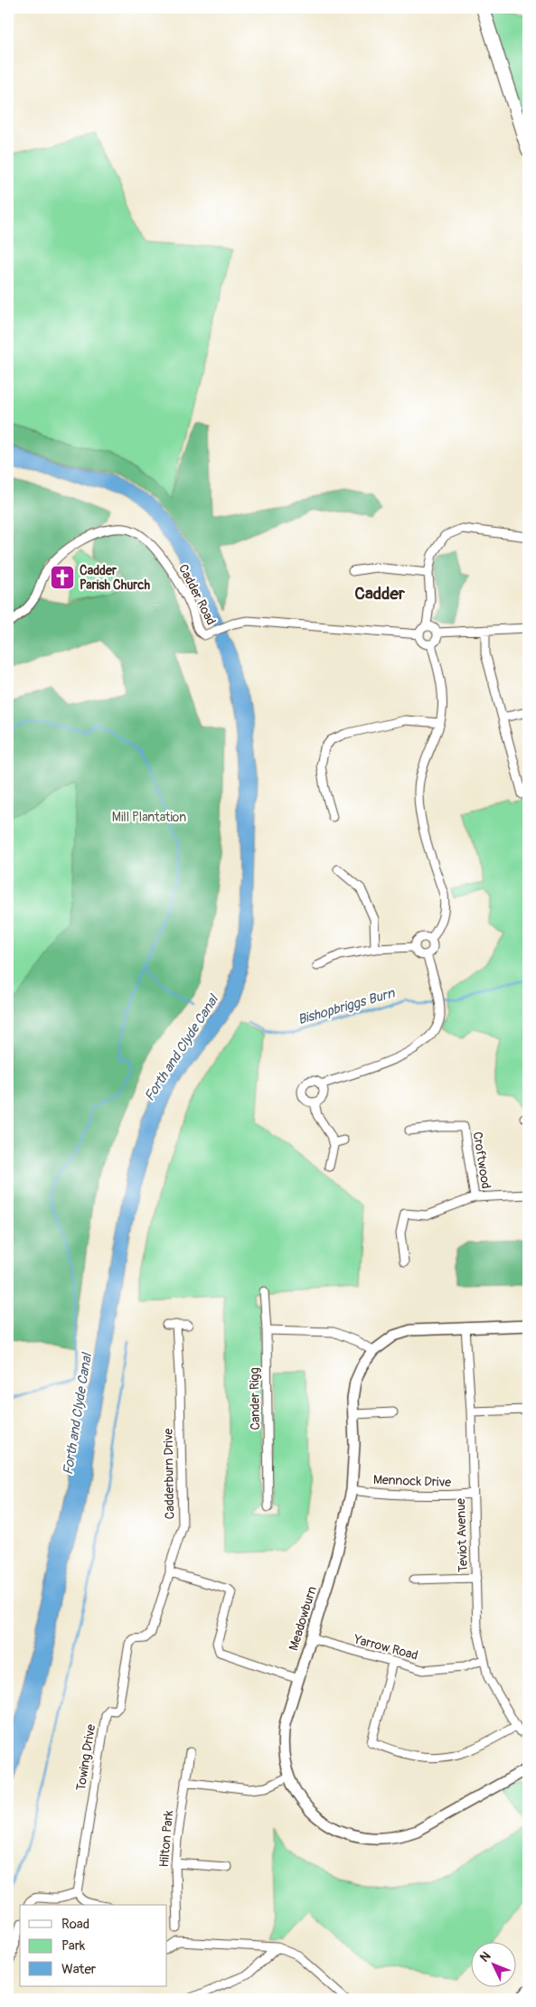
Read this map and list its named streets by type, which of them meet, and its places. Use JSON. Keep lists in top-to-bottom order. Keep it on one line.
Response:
{"streets":{"street":["Cadder Road","Croftwood","Cander Rigg","Cadderburn Drive","Mennock Drive","Teviot Avenue","Meadowburn","Yarrow Road","Towing Drive","Hilton Park"]},"crossings":[["Cadderburn Drive","Towing Drive"],["Mennock Drive","Teviot Avenue"],["Mennock Drive","Meadowburn"],["Teviot Avenue","Meadowburn"],["Teviot Avenue","Yarrow Road"],["Meadowburn","Yarrow Road"]],"districts":["Cadder"],"water":["Bishopbriggs Burn","Forth and Clyde Canal"],"parks":["Mill Plantation"],"places":{"church":["Cadder Parish Church"]},"legend":["Road","Park","Water"],"north":"top left"}
